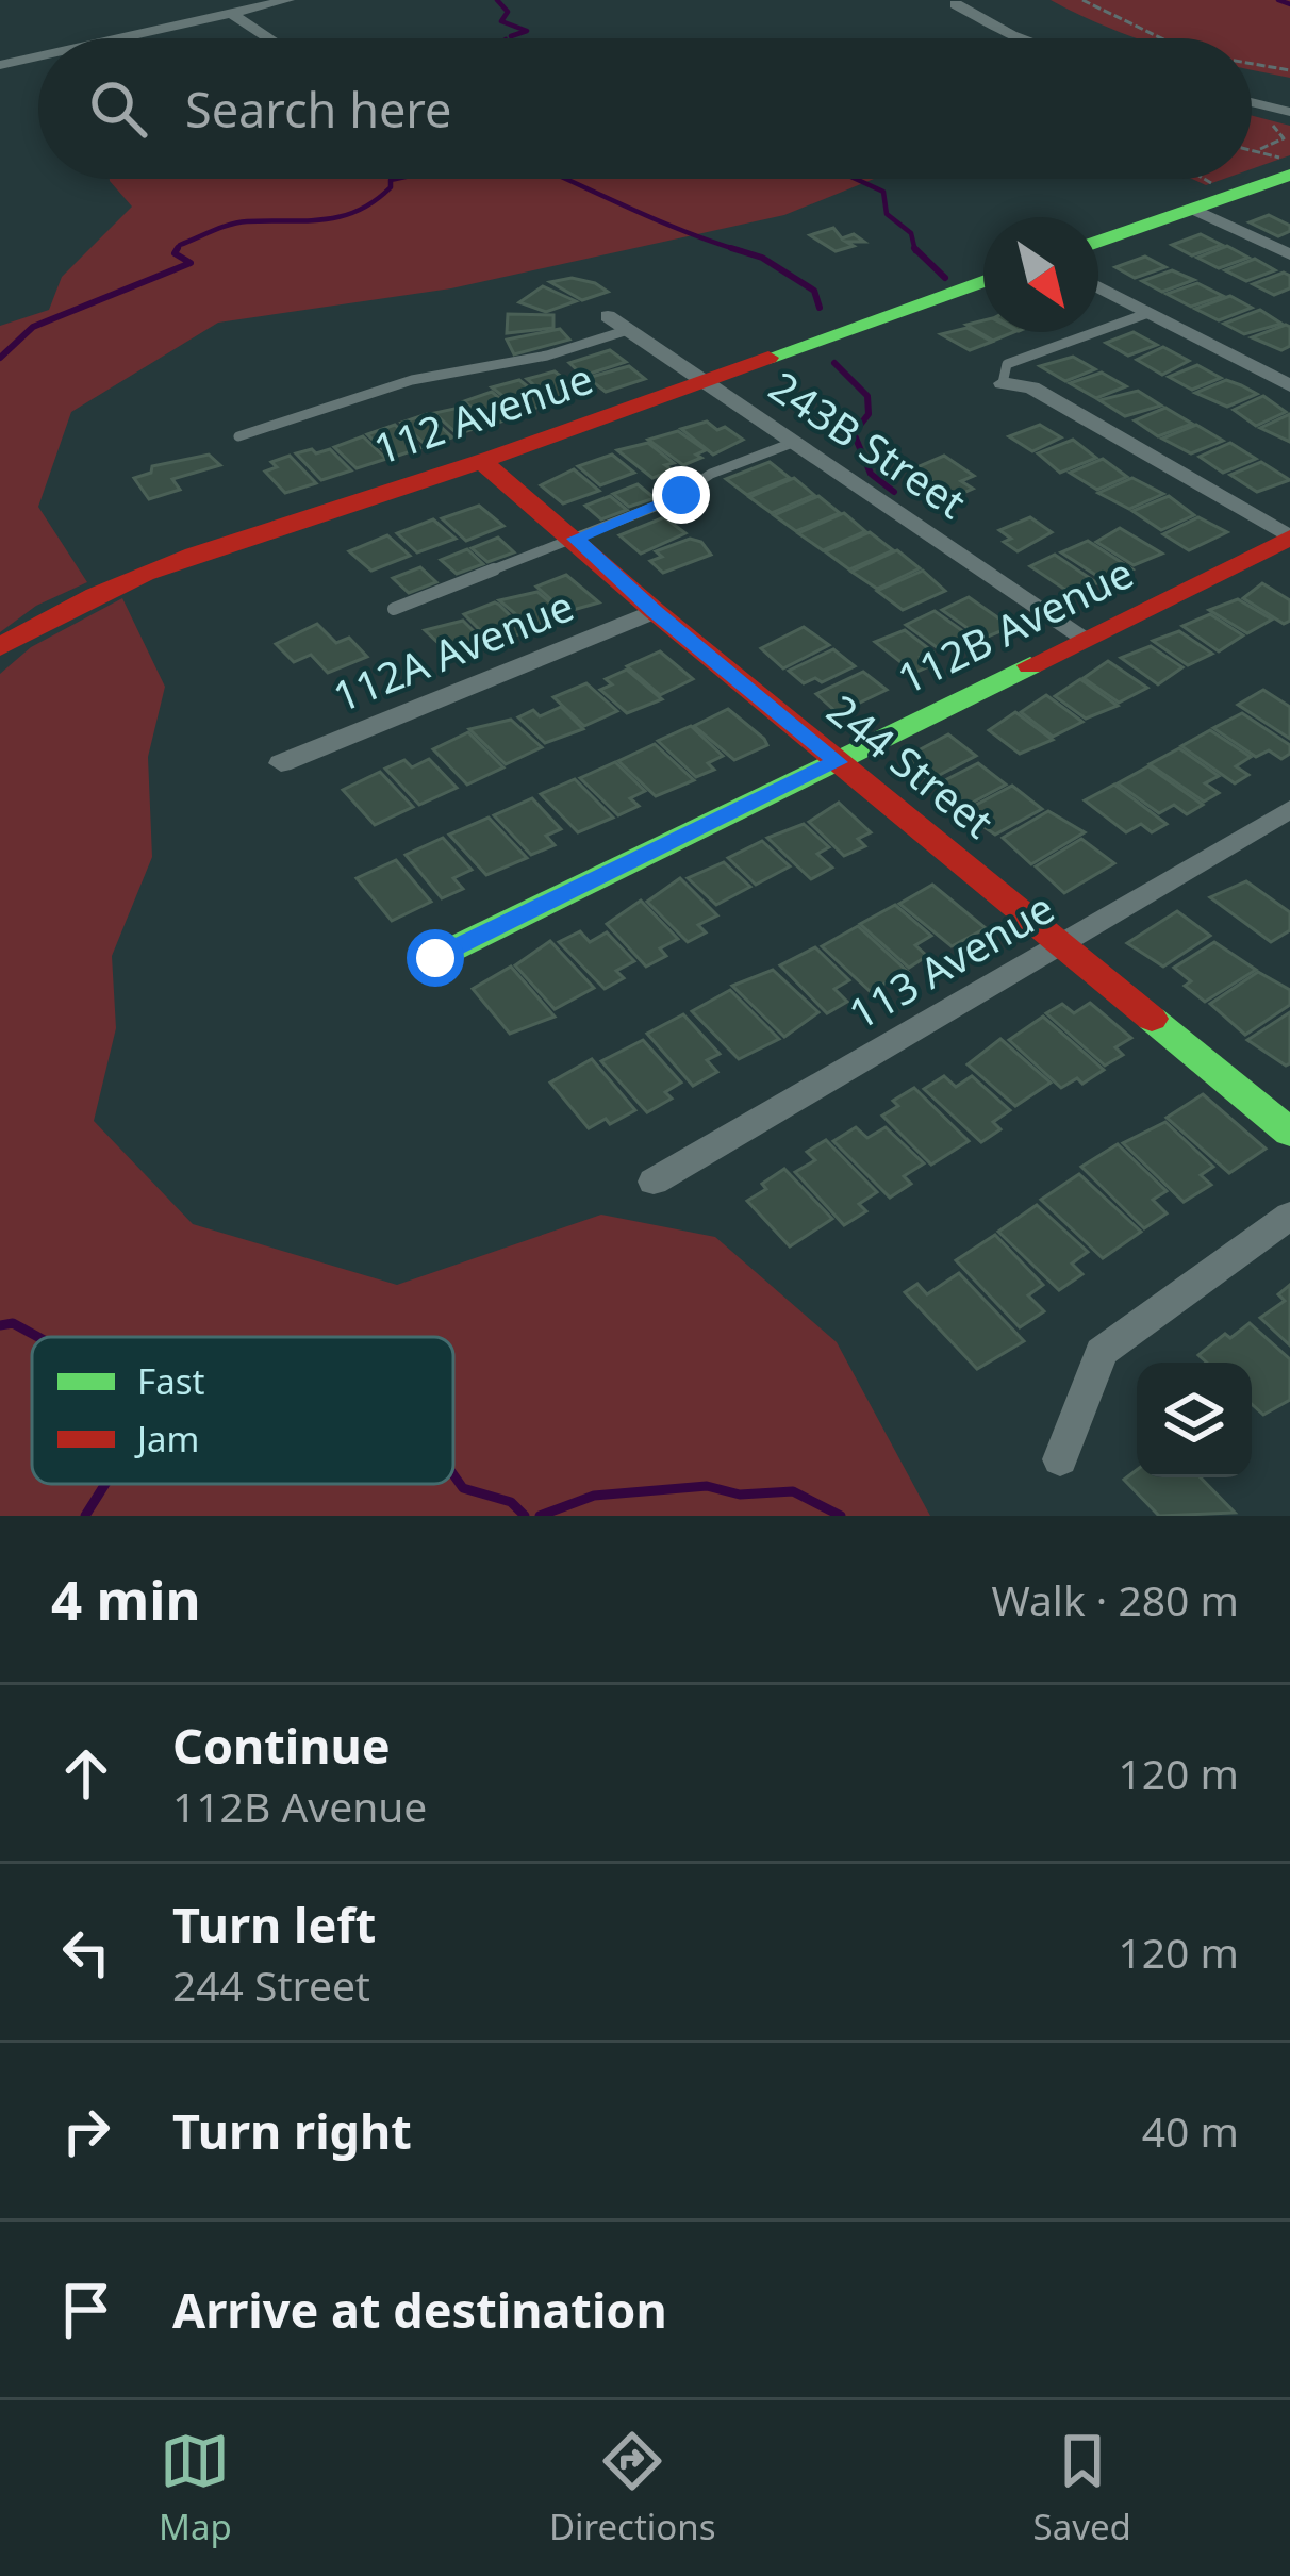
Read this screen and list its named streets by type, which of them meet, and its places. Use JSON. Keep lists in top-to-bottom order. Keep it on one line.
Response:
{"streets":{"street":["112 Avenue","243B Street","112B Avenue","112A Avenue","244 Street","113 Avenue"]},"crossings":[["112 Avenue","243B Street"],["112 Avenue","244 Street"],["243B Street","112B Avenue"],["112B Avenue","244 Street"],["112A Avenue","244 Street"],["244 Street","113 Avenue"]],"legend":["Fast","Jam"],"north":"bottom right","page":{"search":"Search here","heading":["4 min","Walk · 280 m"],"list":[["Continue","112B Avenue","120 m"],["Turn left","244 Street","120 m"],["Turn right","40 m"],"Arrive at destination"],"nav":["Map","Directions","Saved"]}}
